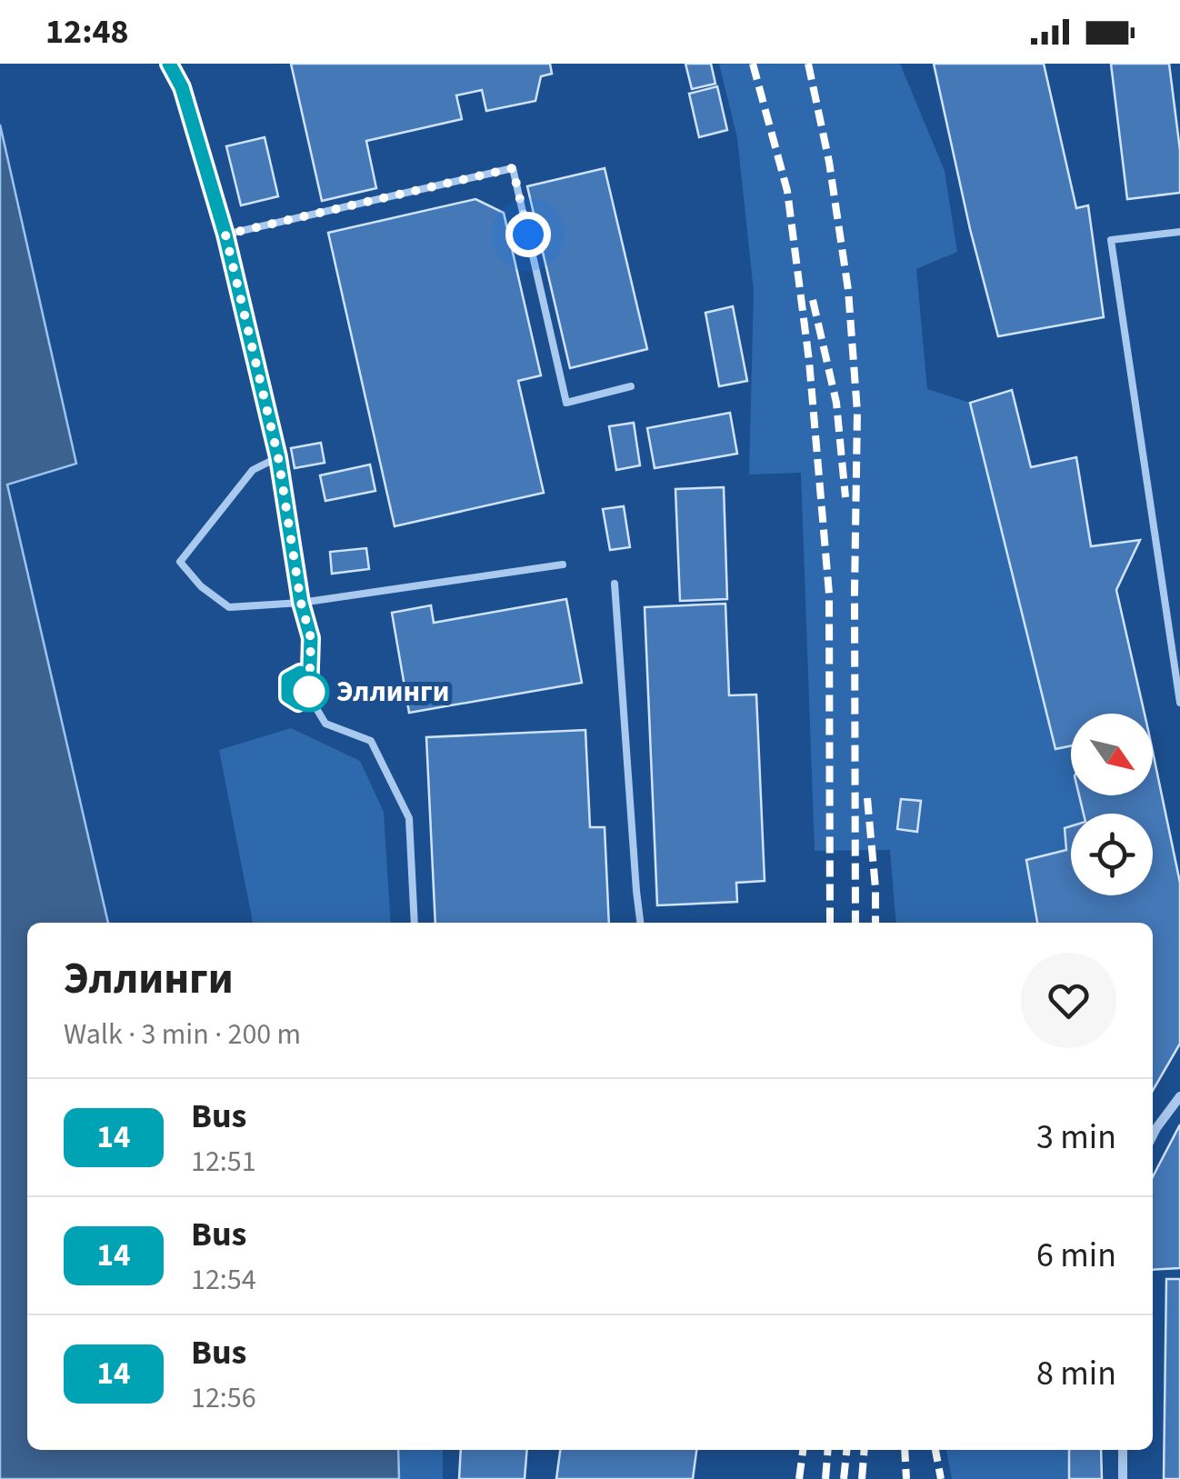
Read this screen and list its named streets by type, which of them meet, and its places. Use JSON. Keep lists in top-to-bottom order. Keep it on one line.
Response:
{"places":["Эллинги"],"lines":["bus line 14"],"north":"bottom right","page":{"status":"12:48","heading":["Эллинги","Walk · 3 min · 200 m"],"list":[{"mark":"14","name":"Bus","note":"12:51","value":"3 min"},{"mark":"14","name":"Bus","note":"12:54","value":"6 min"},{"mark":"14","name":"Bus","note":"12:56","value":"8 min"}]}}
